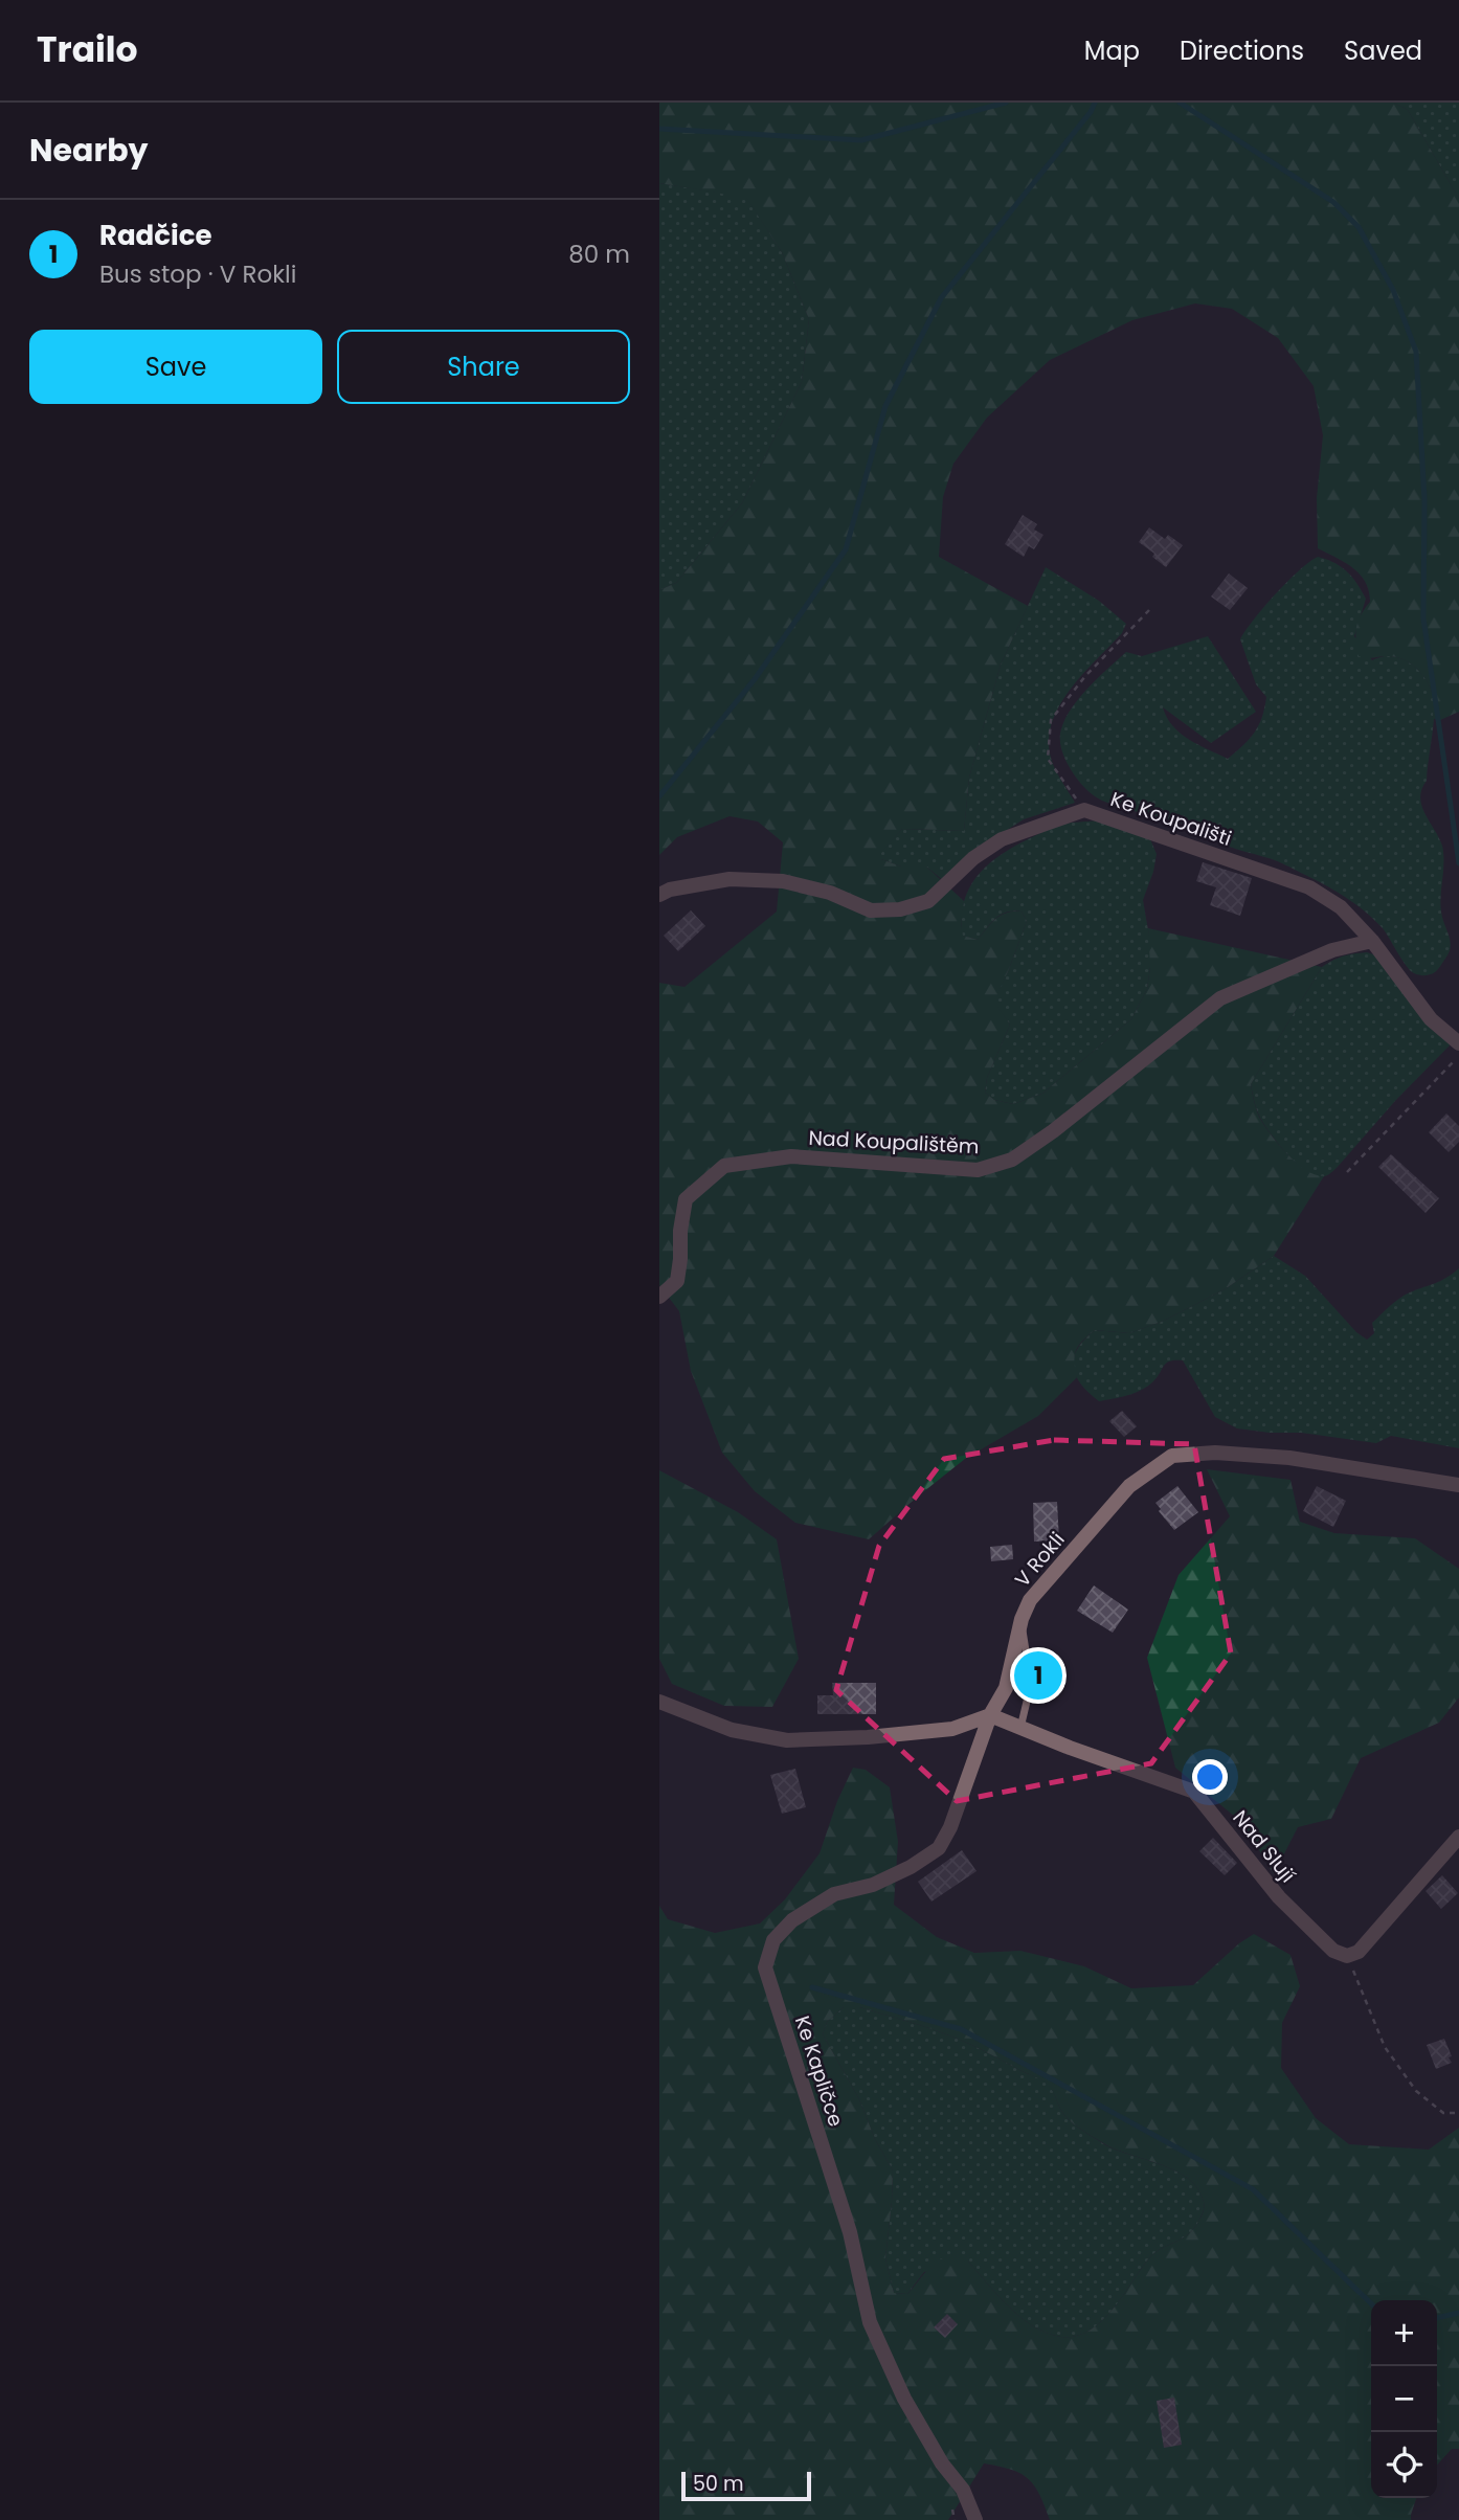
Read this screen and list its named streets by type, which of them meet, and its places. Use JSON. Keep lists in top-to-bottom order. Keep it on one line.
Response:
{"streets":{"street":["Ke Koupališti","Nad Koupalištěm","V Rokli","Nad Slují","Ke Kapličce"]},"crossings":[["Ke Koupališti","Nad Koupalištěm"],["V Rokli","Nad Slují"],["V Rokli","Ke Kapličce"],["Nad Slují","Ke Kapličce"]],"scale_bar":"50 m","page":{"header":"Trailo","nav":["Map","Directions","Saved"],"heading":"Nearby","list":[{"mark":"1","name":"Radčice","note":"Bus stop · V Rokli","value":"80 m"}],"buttons":["Save","Share"],"pins":"1","map_buttons":["+","−"],"scale":"50 m"}}
